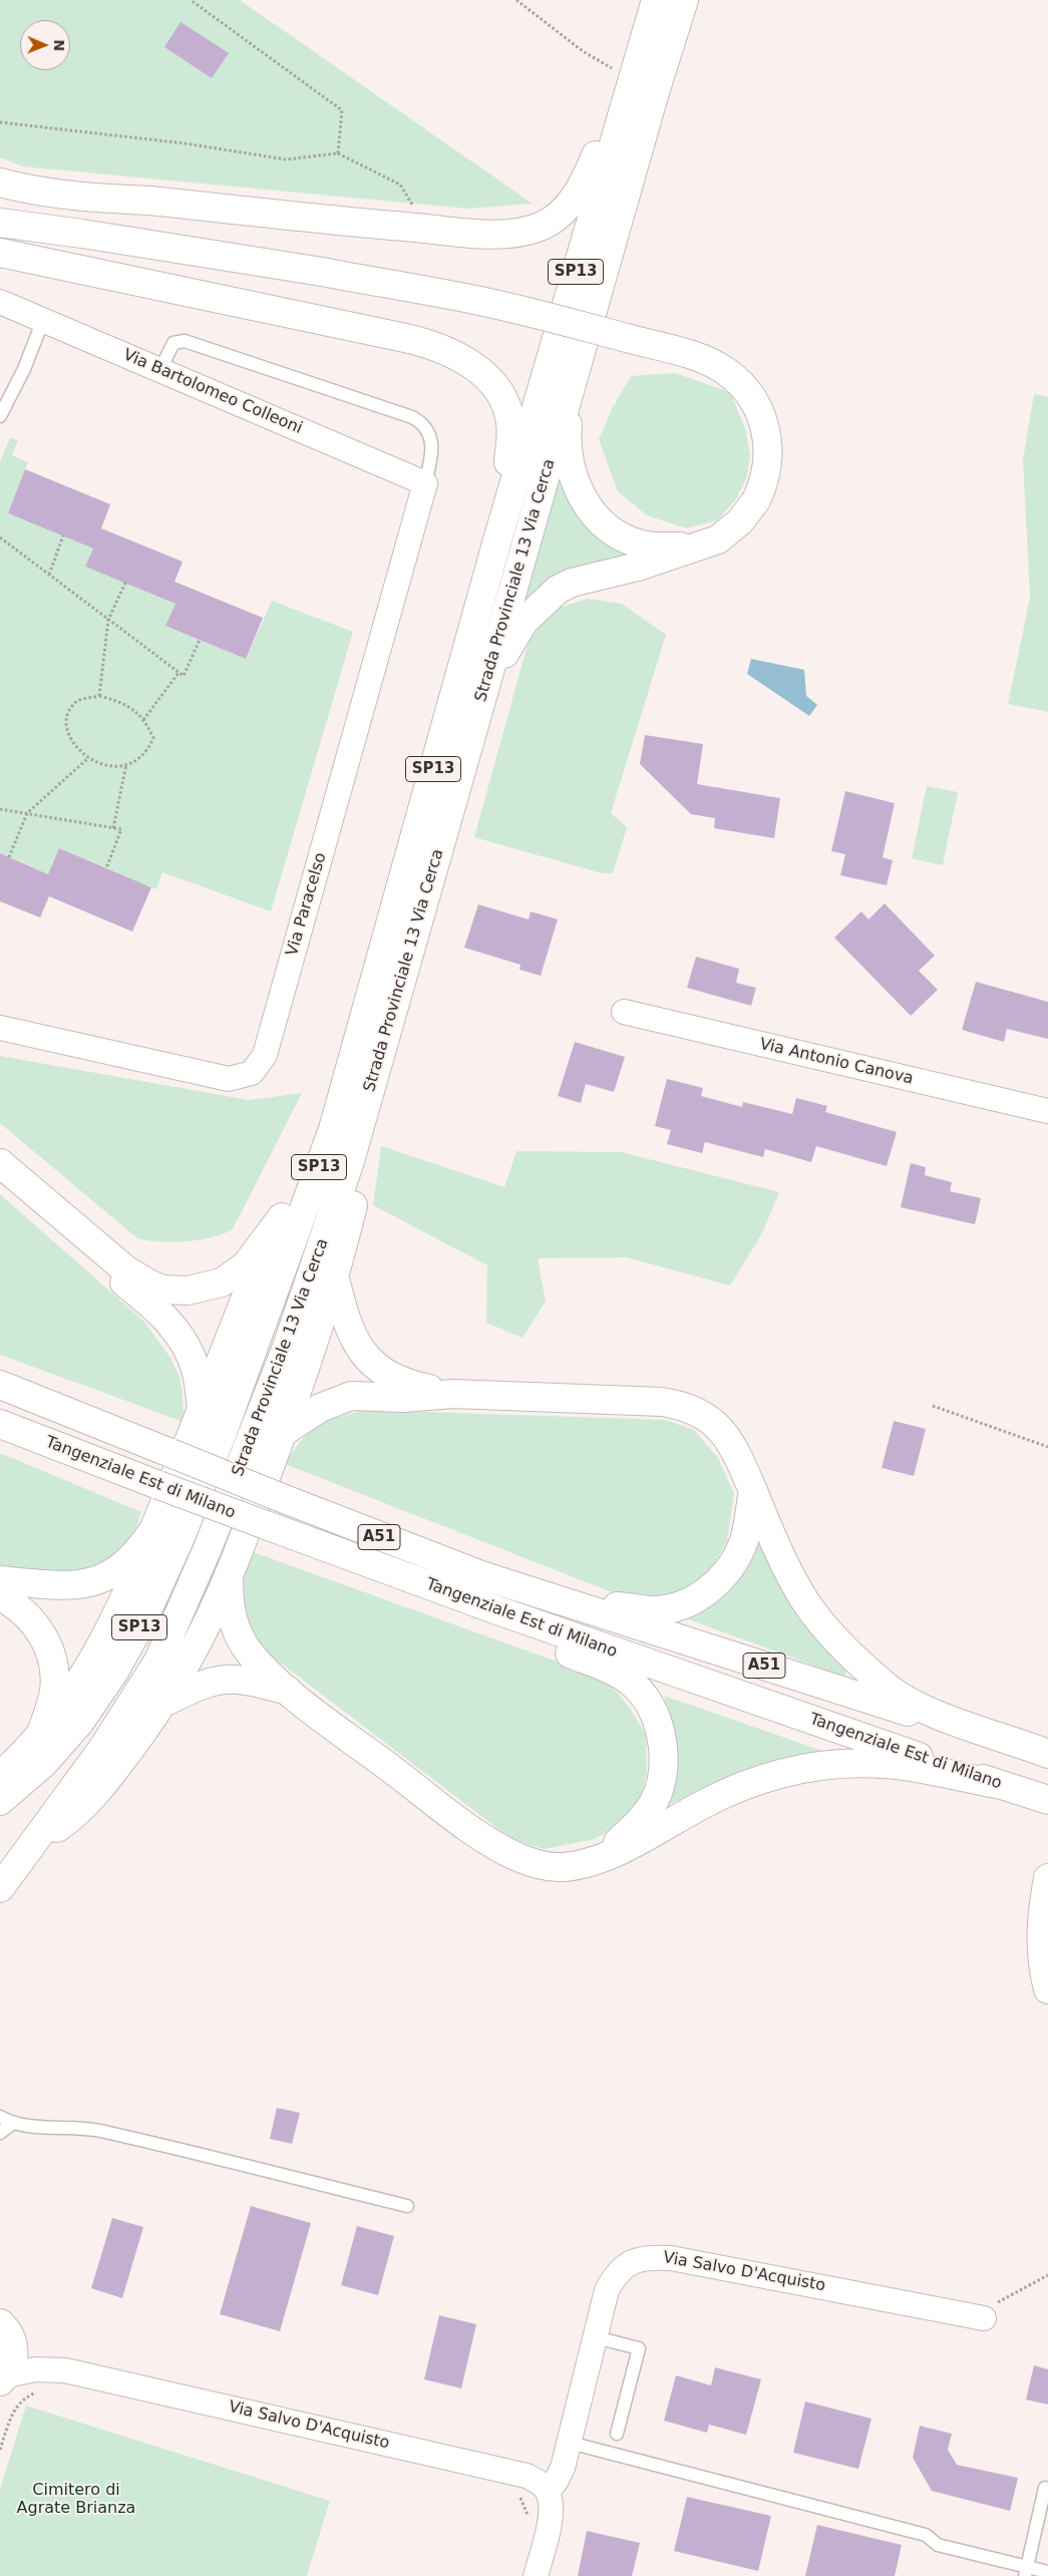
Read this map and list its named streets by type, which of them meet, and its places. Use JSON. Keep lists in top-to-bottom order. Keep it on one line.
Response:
{"streets":{"main road":["SP13","Strada Provinciale 13 Via Cerca","Tangenziale Est di Milano","A51"],"street":["Via Bartolomeo Colleoni","Via Paracelso","Via Antonio Canova","Via Salvo D'Acquisto"]},"crossings":[["Via Bartolomeo Colleoni","Via Paracelso"]],"parks":["Cimitero di Agrate Brianza"],"north":"right"}
